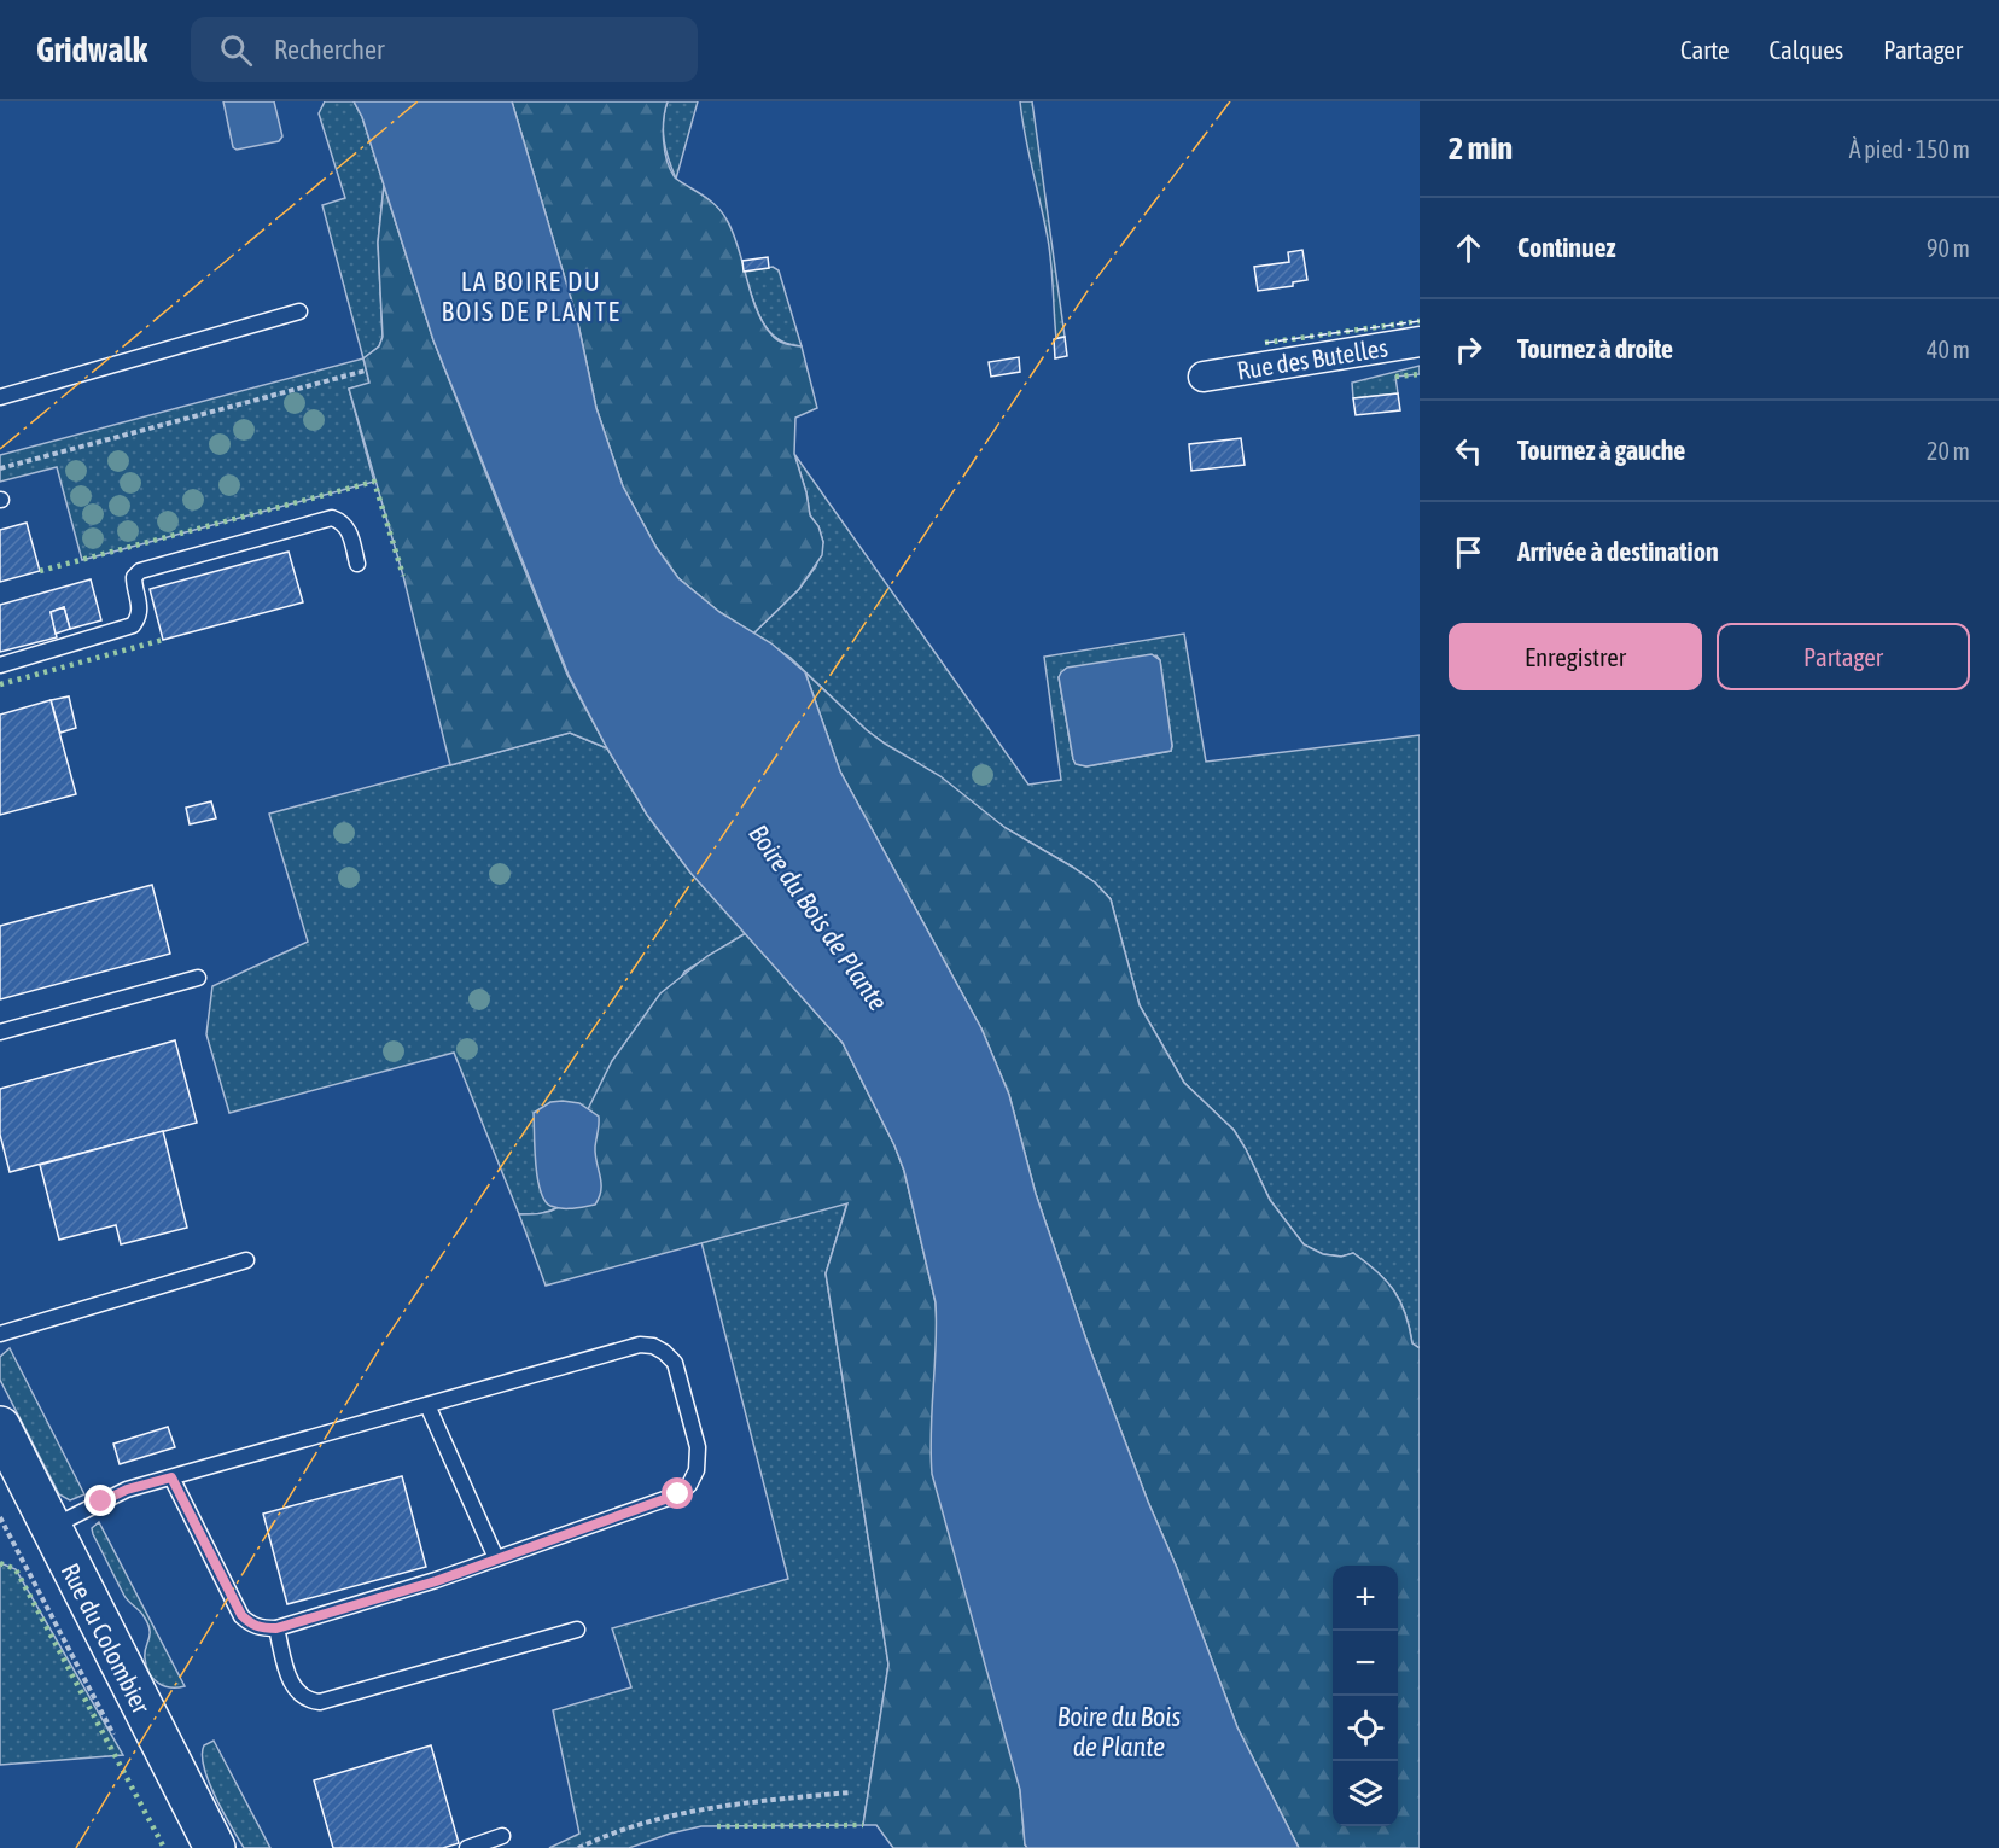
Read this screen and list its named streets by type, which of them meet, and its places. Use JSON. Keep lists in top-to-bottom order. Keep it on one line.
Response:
{"streets":{"main road":["Rue du Colombier"],"street":["Rue des Butelles"]},"districts":["LA BOIRE DU BOIS DE PLANTE"],"water":["Boire du Bois de Plante"],"page":{"header":"Gridwalk","search":"Rechercher","nav":["Carte","Calques","Partager"],"heading":["2 min","À pied · 150 m"],"list":[["Continuez","90 m"],["Tournez à droite","40 m"],["Tournez à gauche","20 m"],"Arrivée à destination"],"buttons":["Enregistrer","Partager"],"map_buttons":["+","−"]}}
